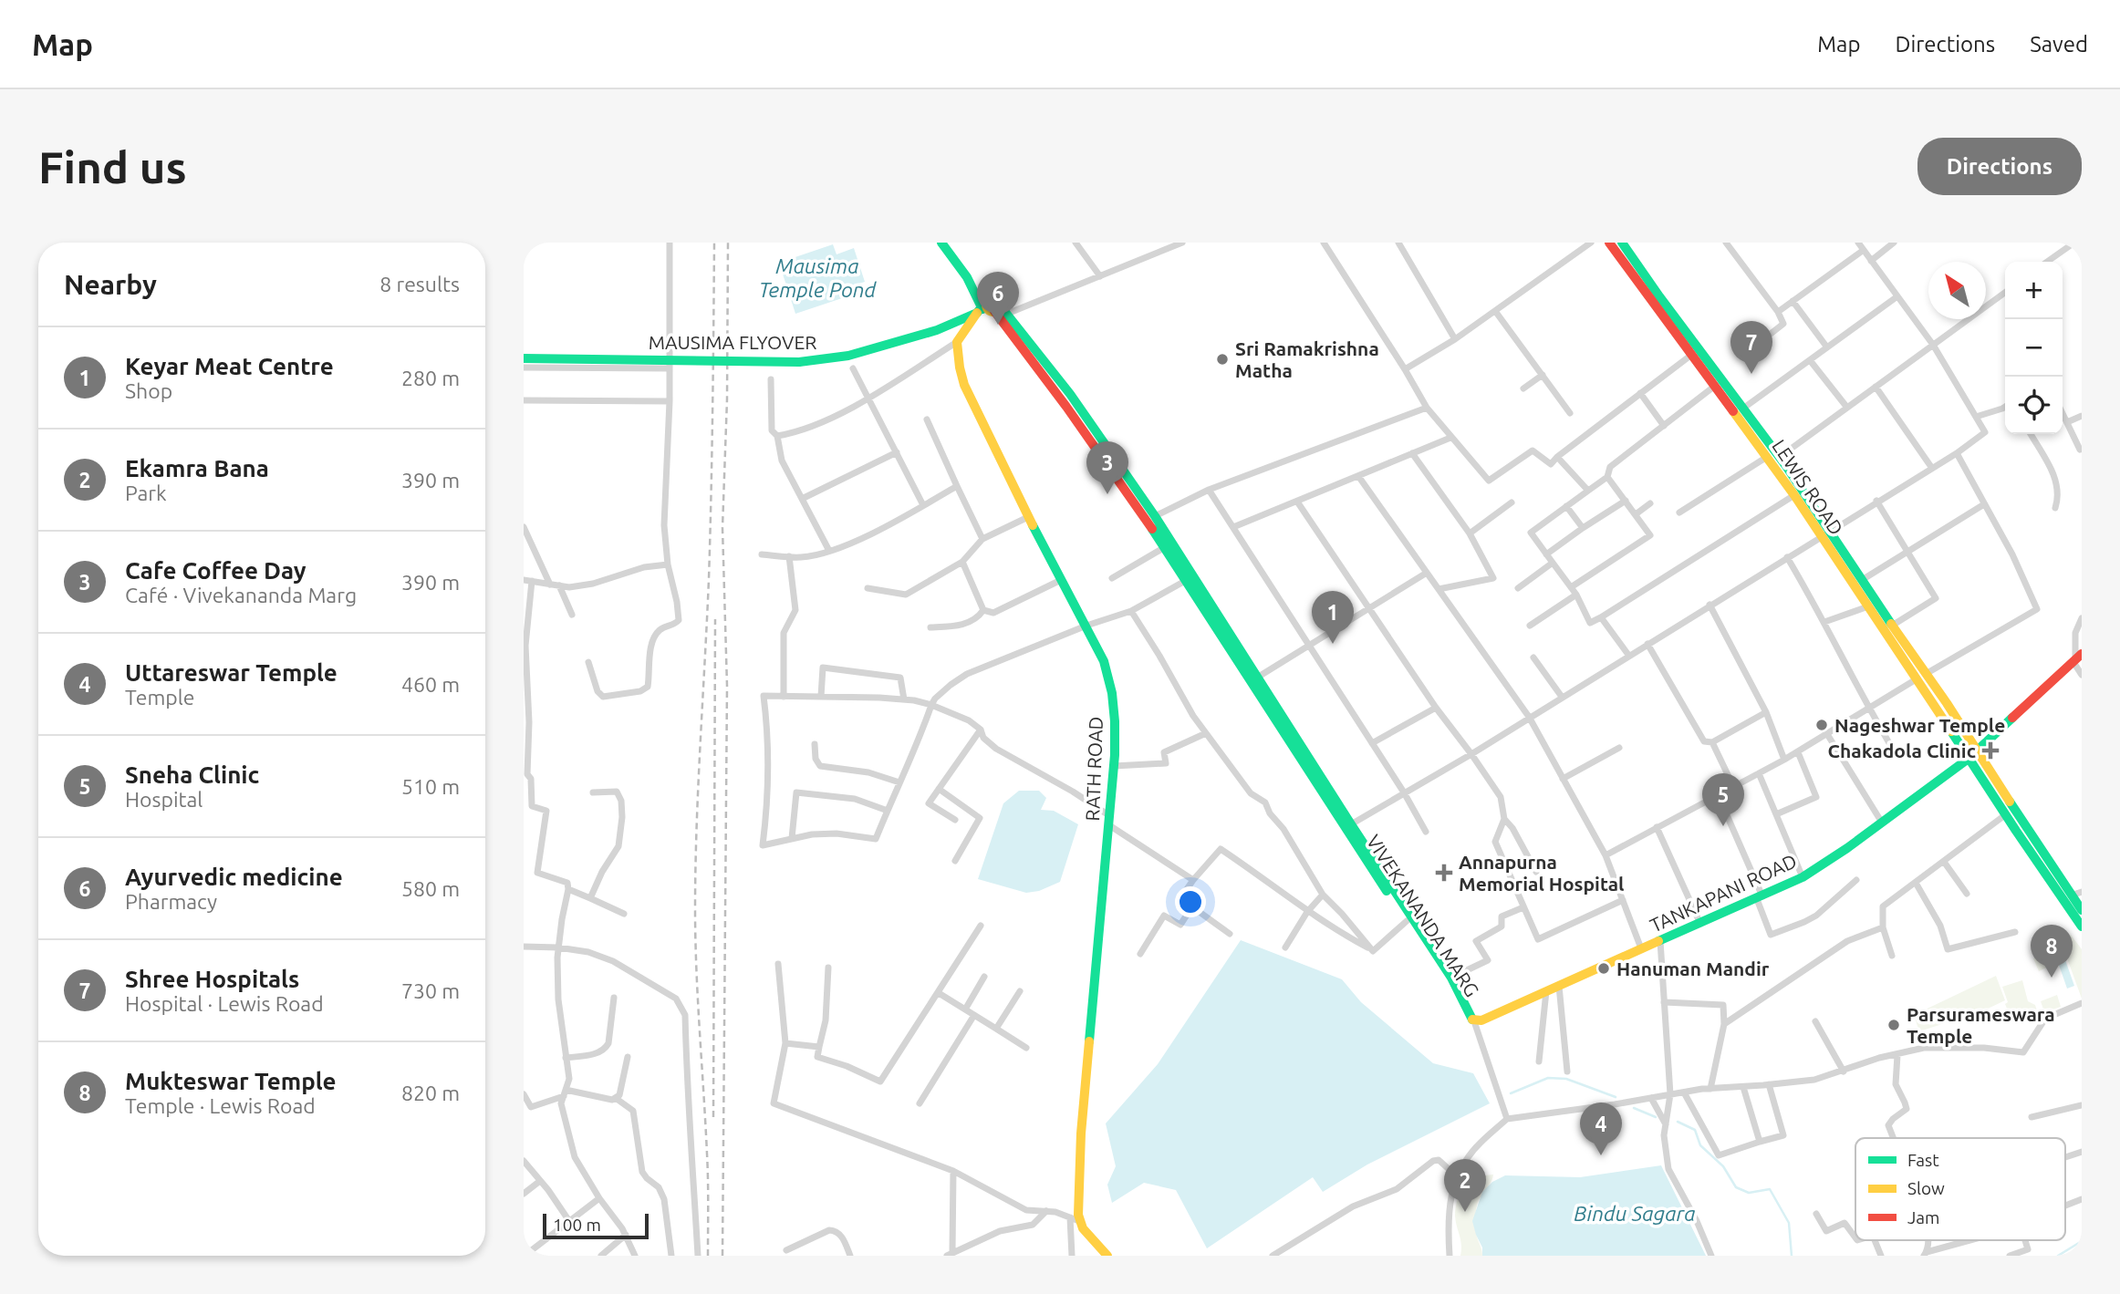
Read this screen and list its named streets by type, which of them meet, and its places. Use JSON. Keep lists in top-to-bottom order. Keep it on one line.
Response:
{"streets":{"main road":["MAUSIMA FLYOVER","LEWIS ROAD","RATH ROAD","TANKAPANI ROAD","VIVEKANANDA MARG"]},"crossings":[["LEWIS ROAD","TANKAPANI ROAD"],["TANKAPANI ROAD","VIVEKANANDA MARG"]],"water":["Mausima Temple Pond","Bindu Sagara"],"places":{"other":["Sri Ramakrishna Matha","Nageshwar Temple","Hanuman Mandir","Parsurameswara Temple"],"health":["Chakadola Clinic","Annapurna Memorial Hospital"]},"legend":["Fast","Slow","Jam"],"scale_bar":"100 m","north":"top left","page":{"header":"Map","nav":["Map","Directions","Saved"],"buttons":"Directions","title":"Find us","heading":["Nearby","8 results"],"map_buttons":["+","−"],"pins":["6","7","3","1","5","8","4","2"],"list":[{"mark":"1","name":"Keyar Meat Centre","note":"Shop","value":"280 m"},{"mark":"2","name":"Ekamra Bana","note":"Park","value":"390 m"},{"mark":"3","name":"Cafe Coffee Day","note":"Café · Vivekananda Marg","value":"390 m"},{"mark":"4","name":"Uttareswar Temple","note":"Temple","value":"460 m"},{"mark":"5","name":"Sneha Clinic","note":"Hospital","value":"510 m"},{"mark":"6","name":"Ayurvedic medicine","note":"Pharmacy","value":"580 m"},{"mark":"7","name":"Shree Hospitals","note":"Hospital · Lewis Road","value":"730 m"},{"mark":"8","name":"Mukteswar Temple","note":"Temple · Lewis Road","value":"820 m"}],"scale":"100 m"}}
